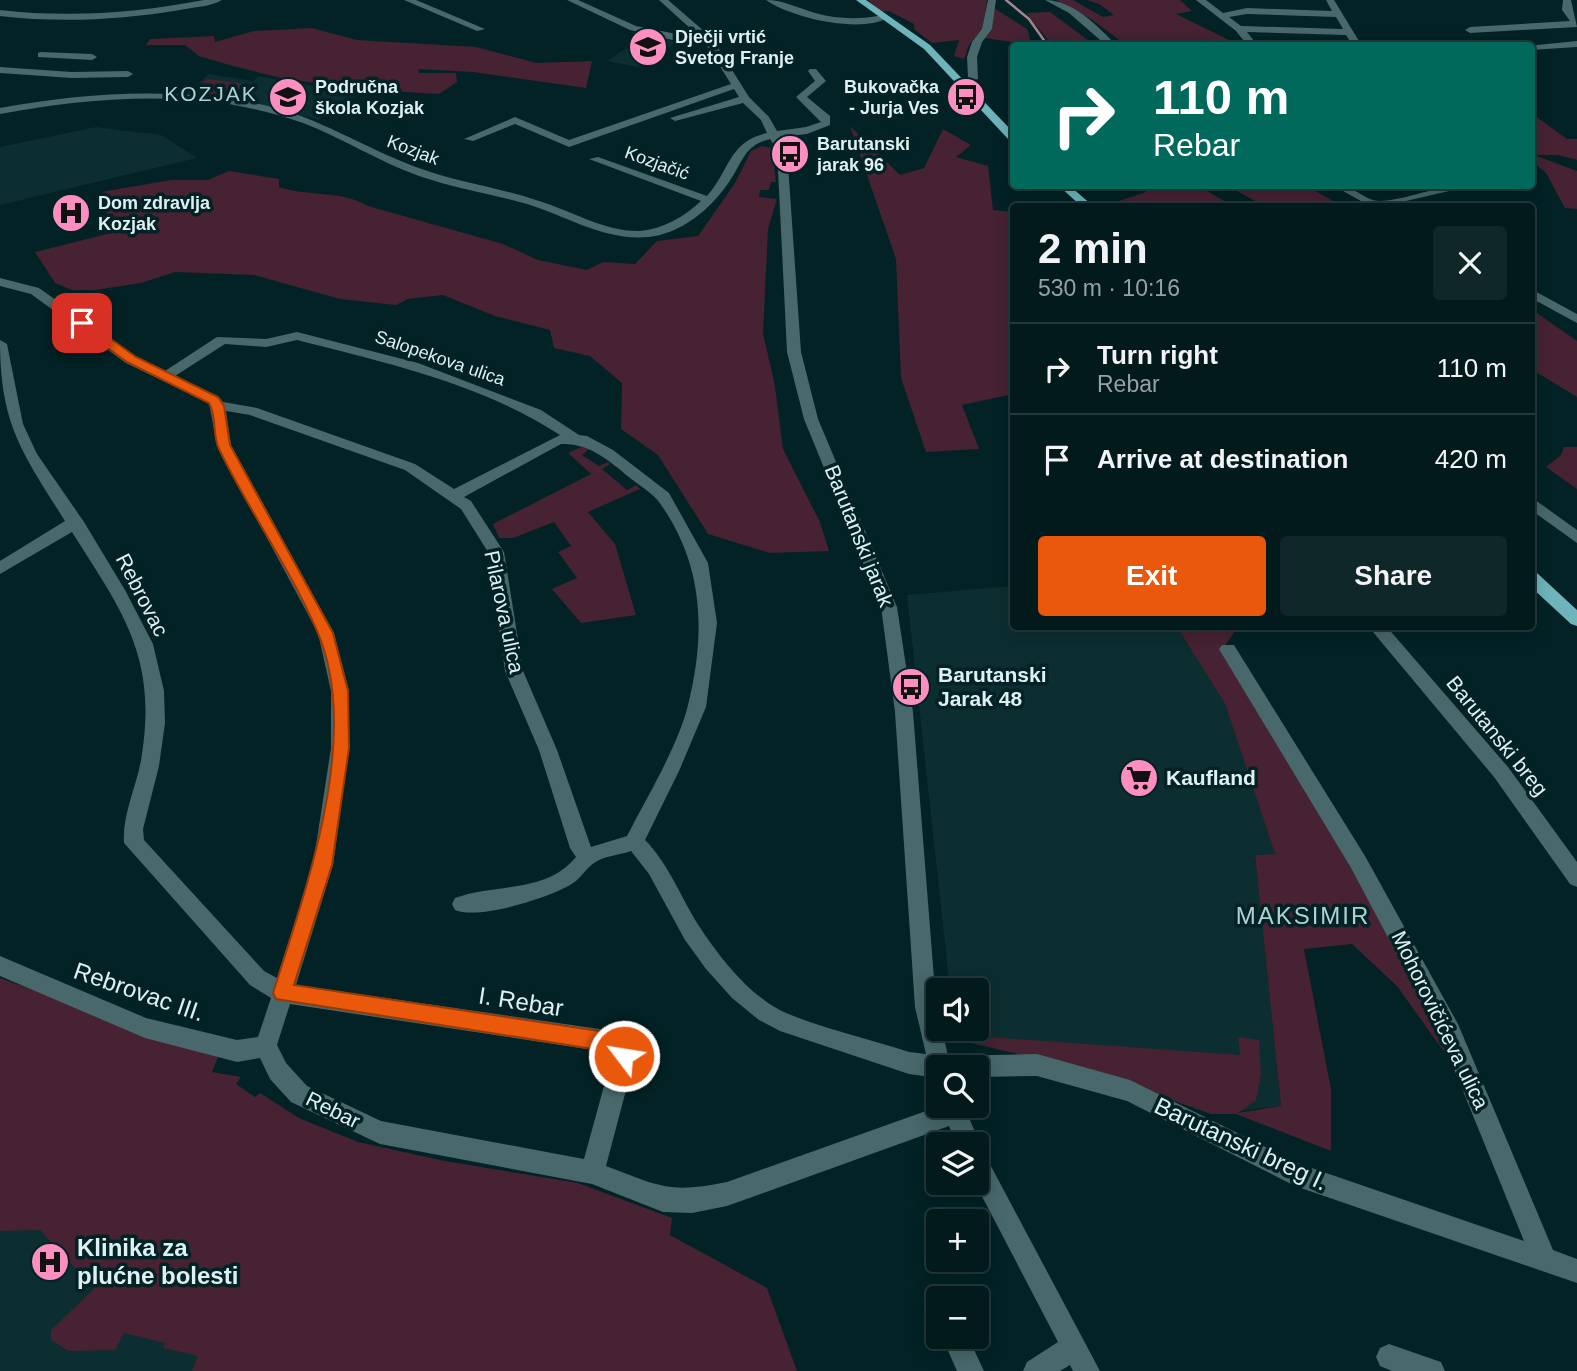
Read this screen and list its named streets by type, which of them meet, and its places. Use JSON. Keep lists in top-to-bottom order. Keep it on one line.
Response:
{"streets":{"street":["Kozjak","Kozjačić","Salopekova ulica","Barutanski jarak","Rebrovac","Pilarova ulica","Barutanski breg","Rebrovac III.","I. Rebar","Mohorovičićeva ulica","Rebar","Barutanski breg I."]},"crossings":[["Kozjak","Kozjačić"],["Kozjak","Barutanski jarak"],["Rebrovac","I. Rebar"],["Rebrovac III.","Rebar"],["I. Rebar","Rebar"],["Mohorovičićeva ulica","Barutanski breg I."]],"districts":["KOZJAK","MAKSIMIR"],"places":{"school or university":["Dječji vrtić Svetog Franje","Područna škola Kozjak"],"bus stop":["Bukovačka - Jurja Ves","Barutanski jarak 96","Barutanski Jarak 48"],"hospital":["Dom zdravlja Kozjak","Klinika za plućne bolesti"],"supermarket":["Kaufland"]},"page":{"turn":["110 m","Rebar"],"heading":["2 min","530 m · 10:16"],"list":[{"name":"Turn right","note":"Rebar","value":"110 m"},{"name":"Arrive at destination","value":"420 m"}],"buttons":["Exit","Share"],"map_buttons":["+","−"]}}
